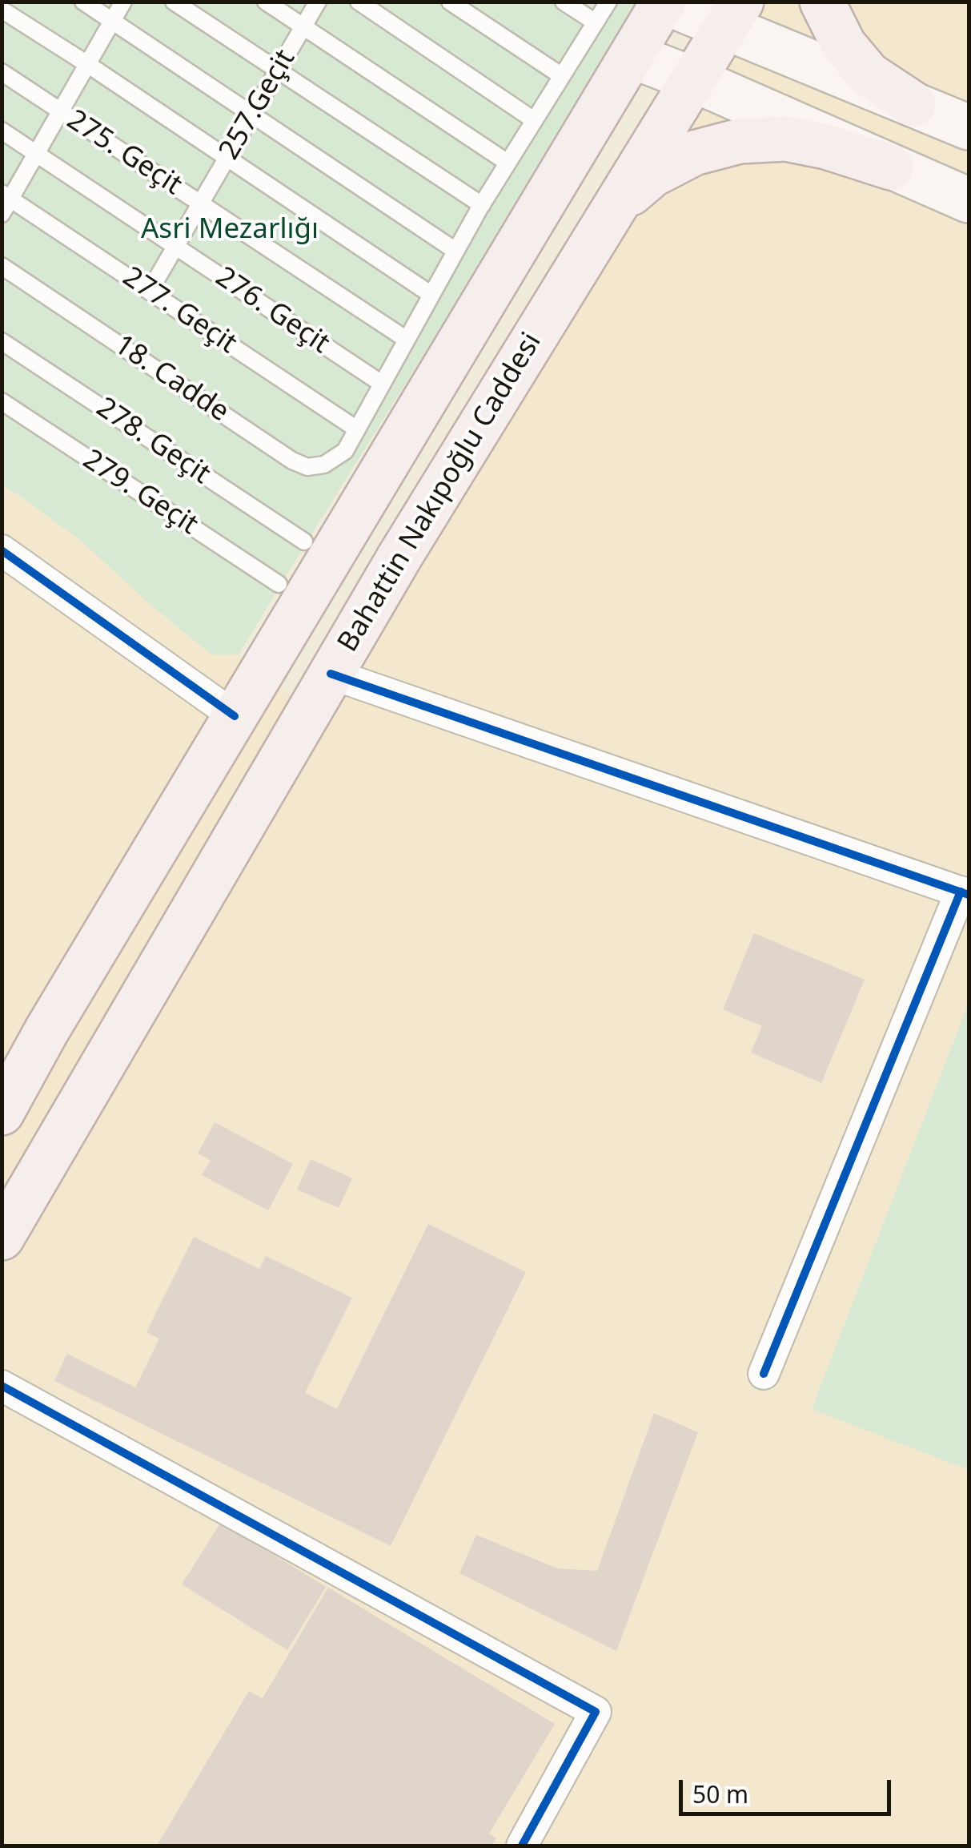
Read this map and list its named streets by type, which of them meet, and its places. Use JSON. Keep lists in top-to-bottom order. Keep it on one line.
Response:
{"streets":{"main road":["Bahattin Nakıpoğlu Caddesi"],"lane":["257.Geçit","275. Geçit","277. Geçit","276. Geçit","18. Cadde","278. Geçit","279. Geçit"]},"crossings":[["257.Geçit","275. Geçit"],["257.Geçit","277. Geçit"],["257.Geçit","276. Geçit"],["277. Geçit","18. Cadde"]],"parks":["Asri Mezarlığı"],"scale_bar":"50 m"}
